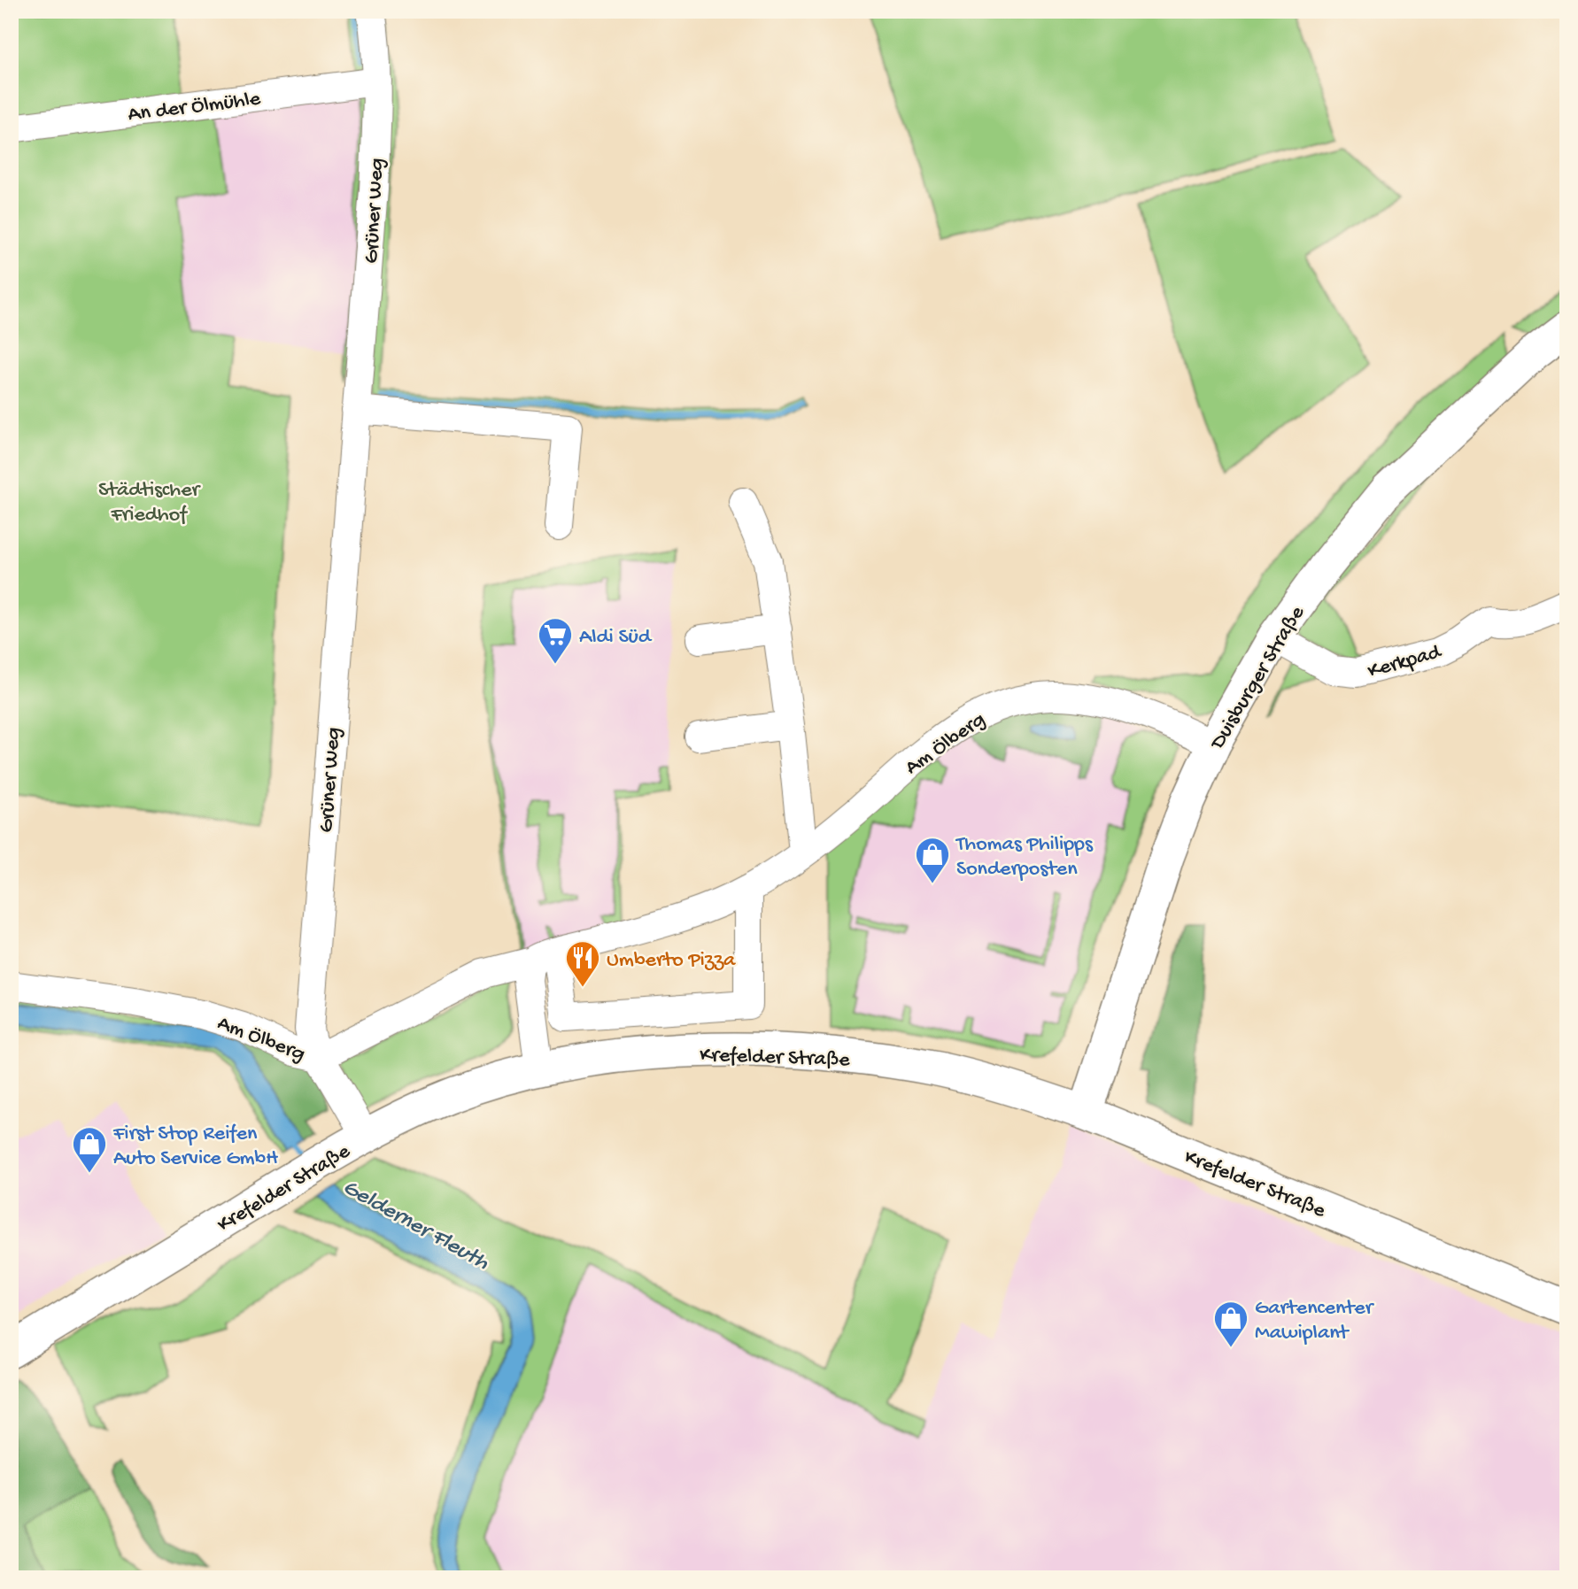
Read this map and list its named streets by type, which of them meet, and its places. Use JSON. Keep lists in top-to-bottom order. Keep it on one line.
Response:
{"streets":{"main road":["Duisburger Straße","Krefelder Straße"],"street":["An der Ölmühle","Grüner Weg","Kerkpad","Am Ölberg"]},"crossings":[["An der Ölmühle","Grüner Weg"],["Grüner Weg","Am Ölberg"],["Grüner Weg","Krefelder Straße"],["Kerkpad","Duisburger Straße"],["Duisburger Straße","Am Ölberg"],["Duisburger Straße","Krefelder Straße"]],"water":["Gelderner Fleuth"],"parks":["Städtischer Friedhof"],"places":{"supermarket":["Aldi Süd"],"shop":["Thomas Philipps Sonderposten","First Stop Reifen Auto Service GmbH","Gartencenter Mawiplant"],"restaurant":["Umberto Pizza"]}}
